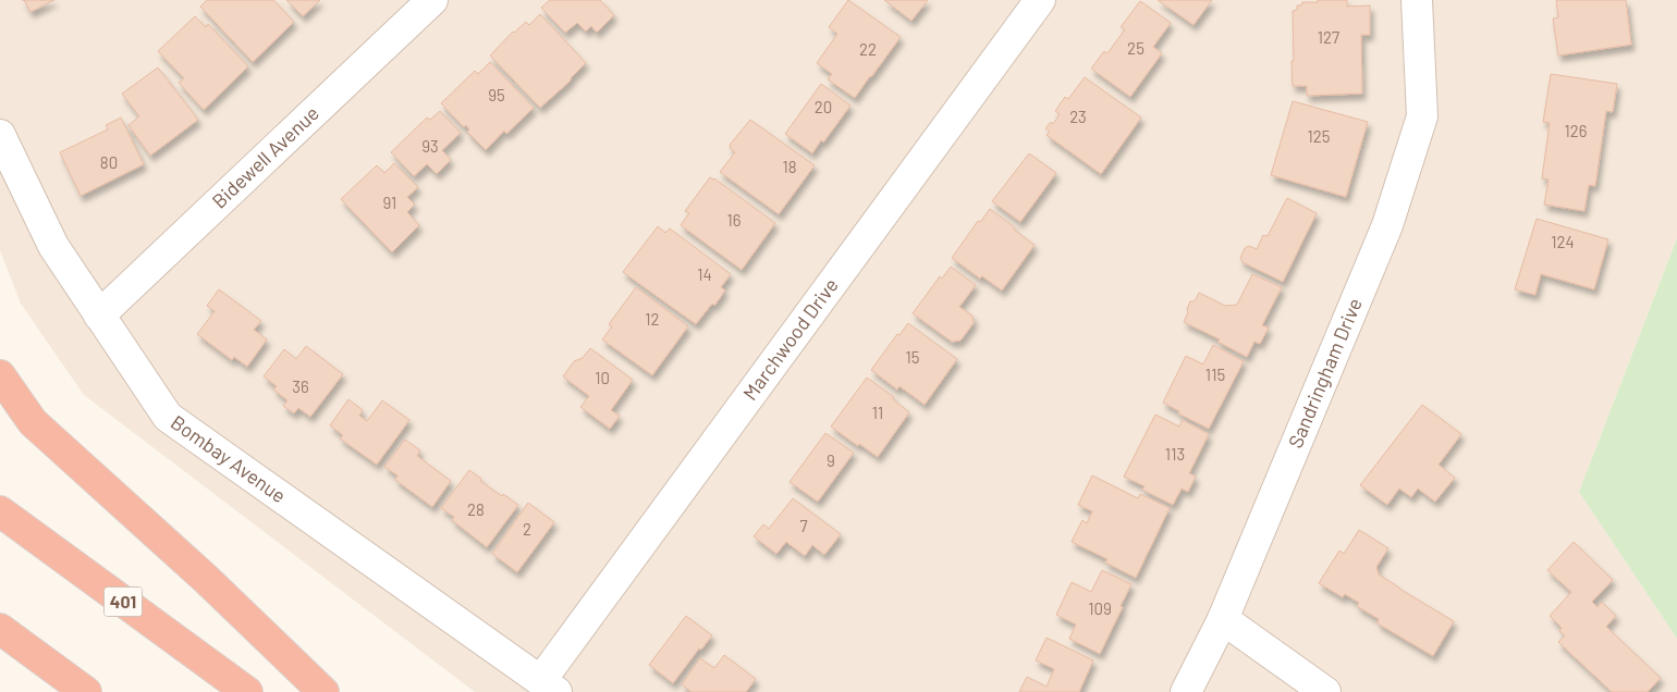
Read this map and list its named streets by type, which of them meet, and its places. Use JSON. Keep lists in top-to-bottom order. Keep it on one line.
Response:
{"streets":{"highway":["401"],"street":["Bidewell Avenue","Marchwood Drive","Sandringham Drive","Bombay Avenue"]},"crossings":[["Bidewell Avenue","Bombay Avenue"],["Marchwood Drive","Bombay Avenue"]],"house_numbers":["127","25","22","95","20","23","126","125","93","80","18","91","16","124","14","12","15","115","10","36","11","113","9","28","7","2","109"]}
